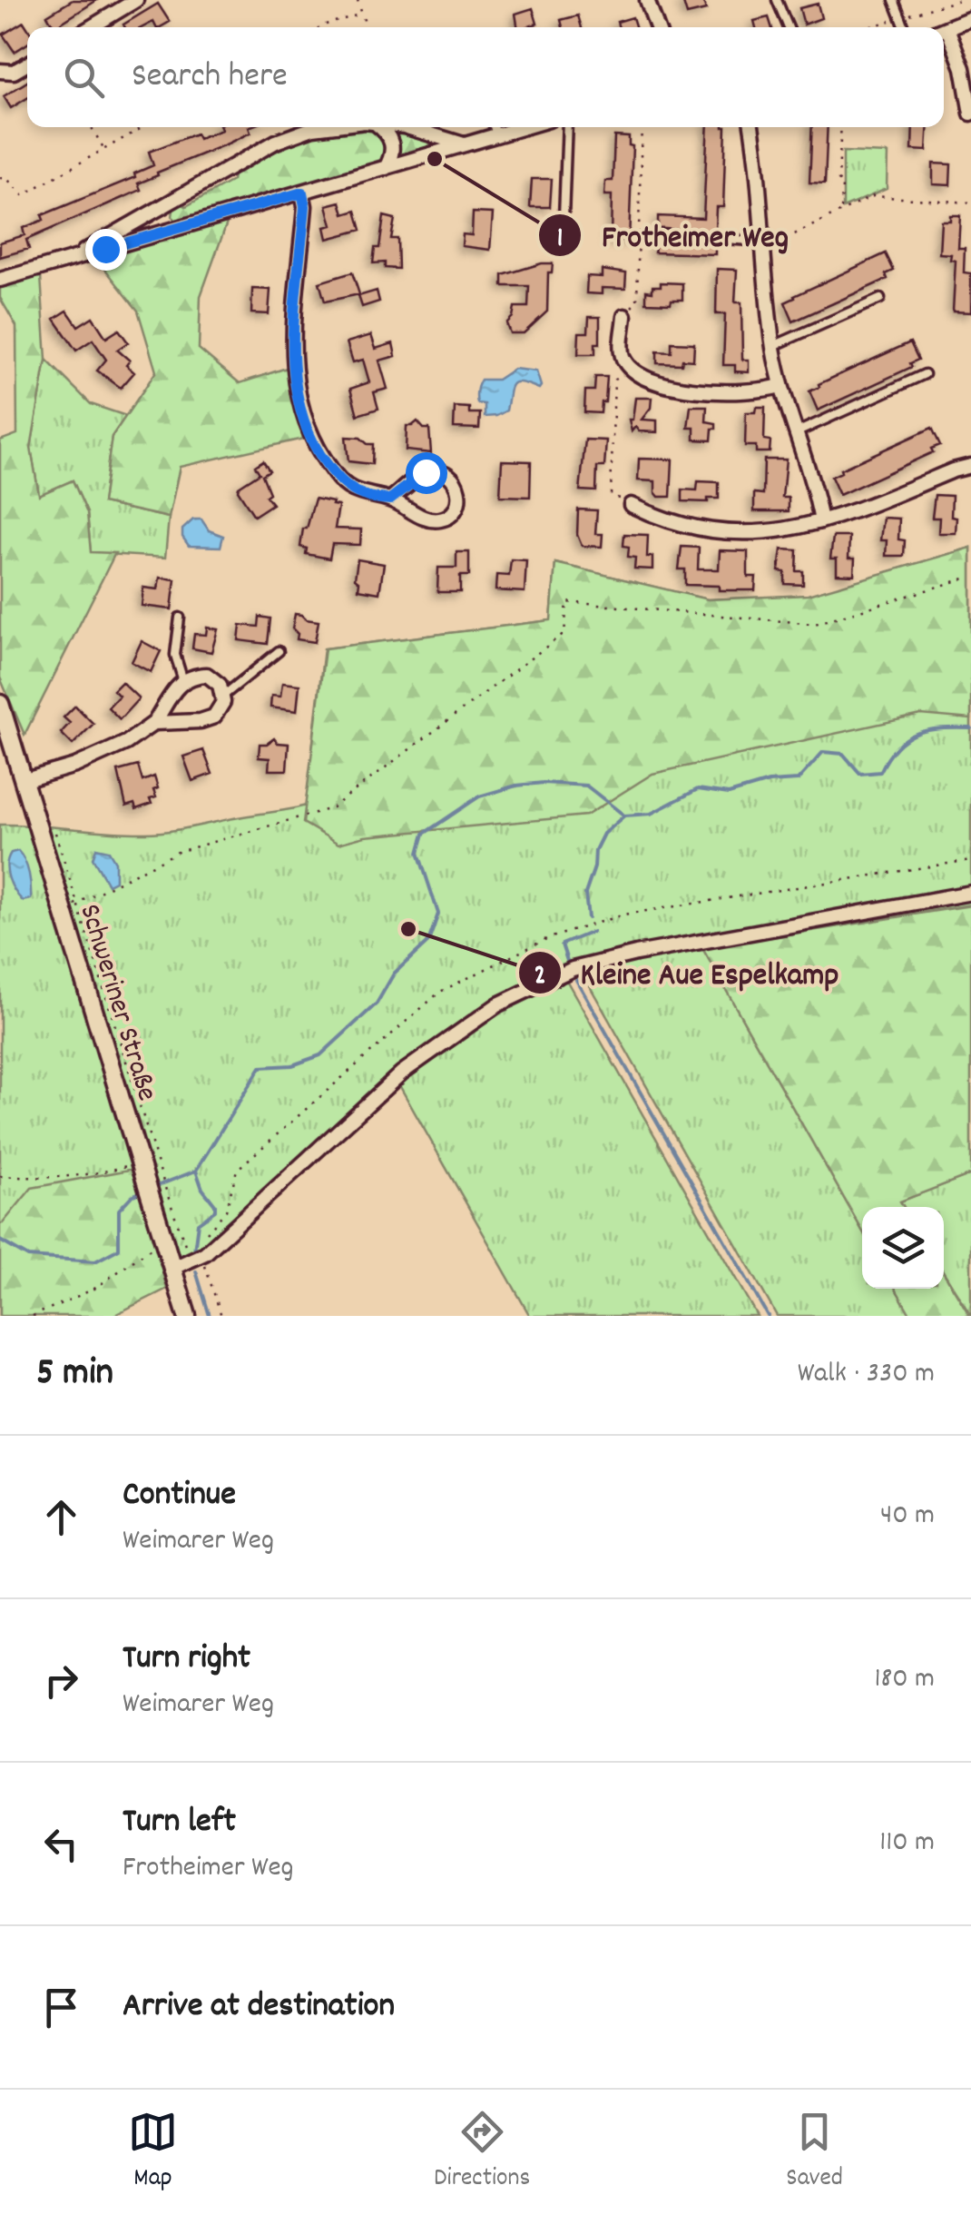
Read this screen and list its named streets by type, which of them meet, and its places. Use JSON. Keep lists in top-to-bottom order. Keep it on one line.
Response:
{"streets":{"street":["Schweriner Straße"]},"places":["Frotheimer Weg","Kleine Aue Espelkamp"],"page":{"search":"Search here","heading":["5 min","Walk · 330 m"],"list":[["Continue","Weimarer Weg","40 m"],["Turn right","Weimarer Weg","180 m"],["Turn left","Frotheimer Weg","110 m"],"Arrive at destination"],"nav":["Map","Directions","Saved"]}}
